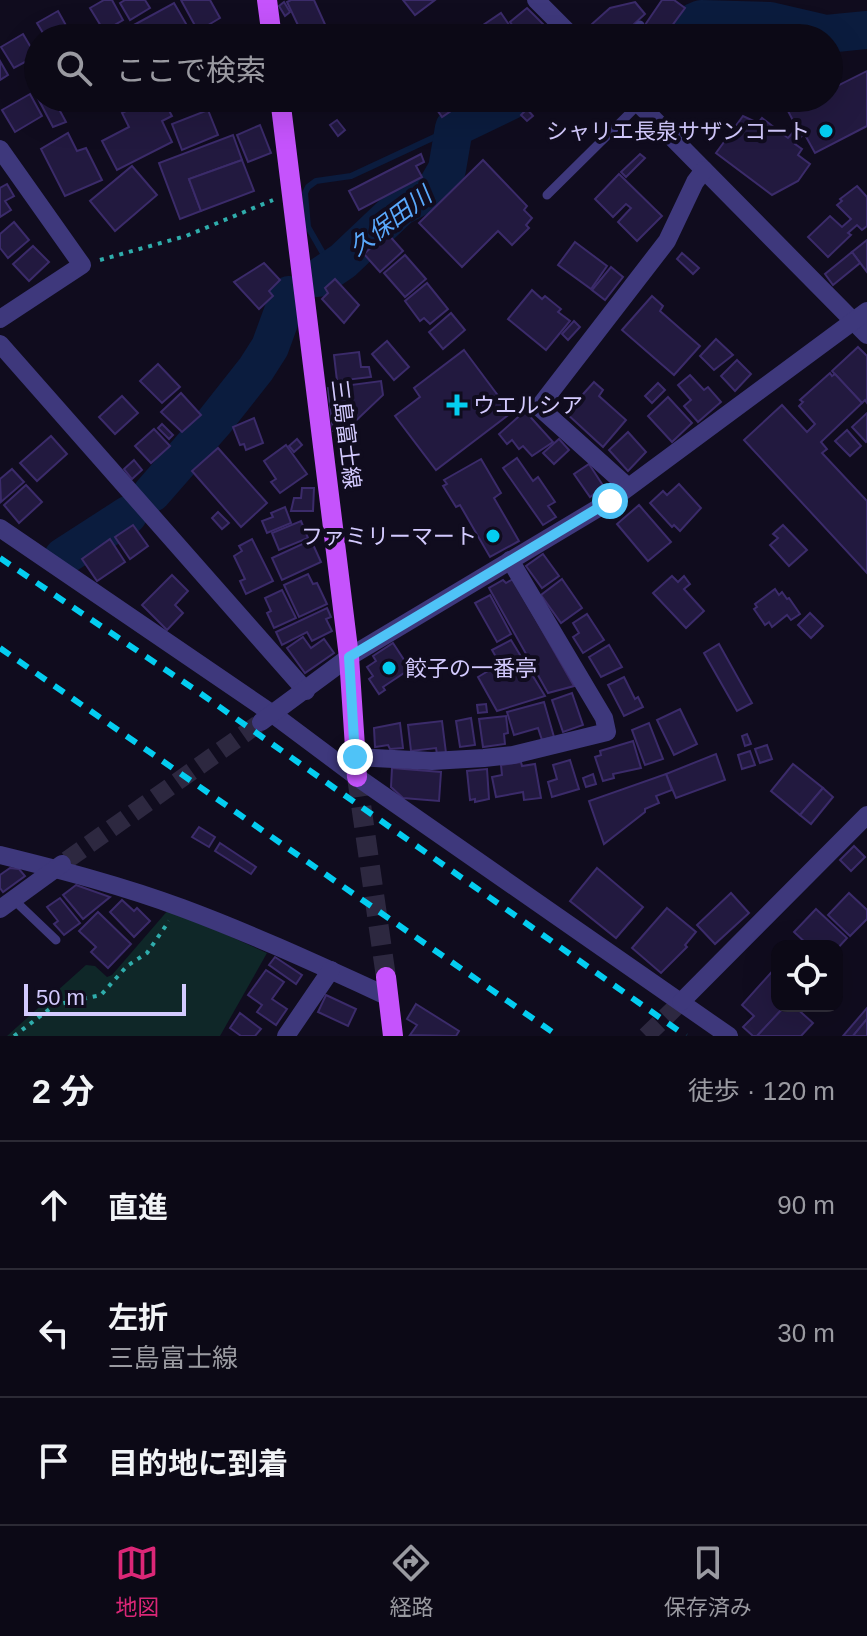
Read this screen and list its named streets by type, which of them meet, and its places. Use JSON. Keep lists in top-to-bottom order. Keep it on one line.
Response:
{"streets":{"main road":["三島富士線"]},"water":["久保田川"],"places":{"other":["シャリエ長泉サザンコート","ファミリーマート","餃子の一番亭"],"health":["ウエルシア"]},"scale_bar":"50 m","page":{"search":"ここで検索","scale":"50 m","heading":["2 分","徒歩 · 120 m"],"list":[["直進","90 m"],["左折","三島富士線","30 m"],"目的地に到着"],"nav":["地図","経路","保存済み"]}}
